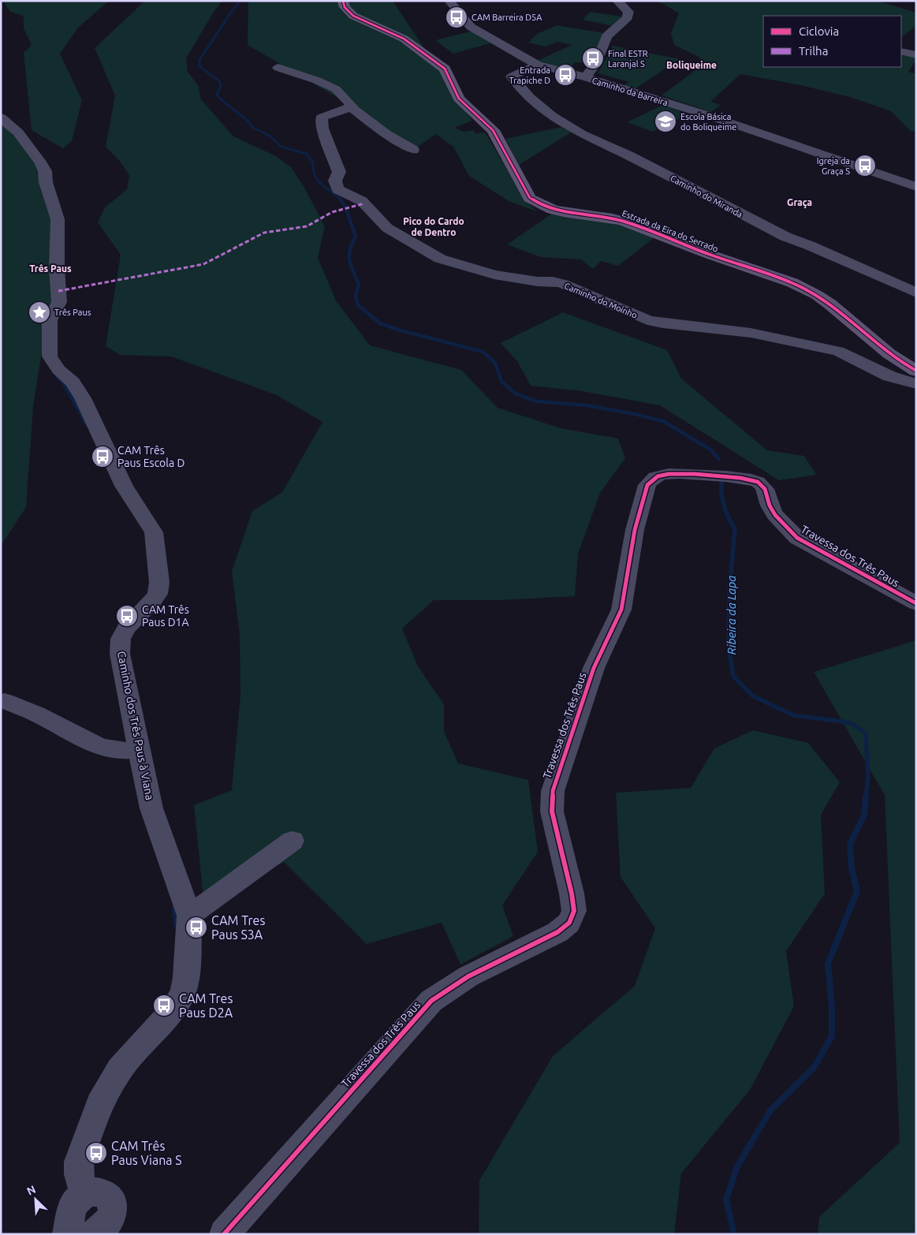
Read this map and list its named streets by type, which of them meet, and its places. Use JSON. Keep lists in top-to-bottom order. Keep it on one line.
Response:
{"streets":{"main road":["Estrada da Eira do Serrado"],"street":["Caminho da Barreira","Caminho do Miranda","Caminho do Moinho","Travessa dos Três Paus","Caminho dos Três Paus à Viana"]},"crossings":[["Caminho da Barreira","Caminho do Miranda"]],"districts":["Boliqueime","Graça","Pico do Cardo de Dentro","Três Paus"],"water":["Ribeira da Lapa"],"places":{"bus stop":["CAM Barreira D5A","Final ESTR Laranjal S","Entrada Trapiche D","Igreja da Graça S","CAM Três Paus Escola D","CAM Três Paus D1A","CAM Tres Paus S3A","CAM Tres Paus D2A","CAM Três Paus Viana S"],"school or university":["Escola Básica do Boliqueime"],"place":["Três Paus"]},"legend":["Ciclovia","Trilha"],"north":"top left"}
